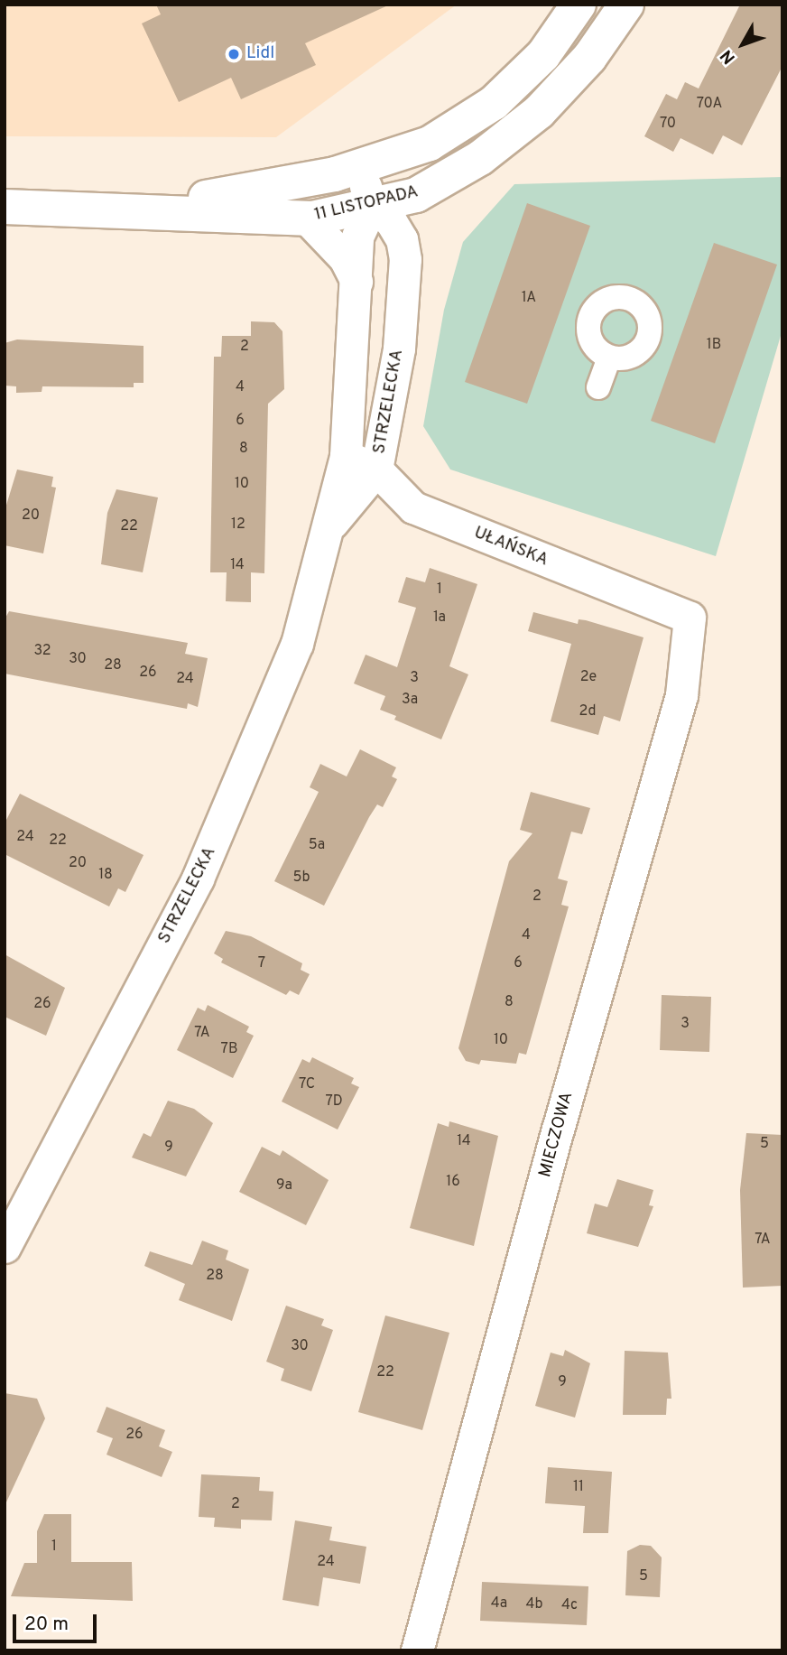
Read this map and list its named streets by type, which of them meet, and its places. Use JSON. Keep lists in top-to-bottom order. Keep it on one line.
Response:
{"streets":{"street":["11 LISTOPADA","STRZELECKA","UŁAŃSKA","MIECZOWA"]},"crossings":[["11 LISTOPADA","STRZELECKA"],["STRZELECKA","UŁAŃSKA"],["UŁAŃSKA","MIECZOWA"]],"places":["Lidl"],"house_numbers":["70A","70","1A","1B","2","4","6","8","10","20","12","22","14","1","1a","32","30","28","26","2e","3","24","3a","2d","24","22","5a","20","18","5b","2","4","7","6","8","26","3","7A","10","7B","7C","7D","14","5","9","16","9a","7A","28","30","22","9","26","11","2","1","24","5","4a","4b","4c"],"scale_bar":"20 m","north":"bottom left"}
